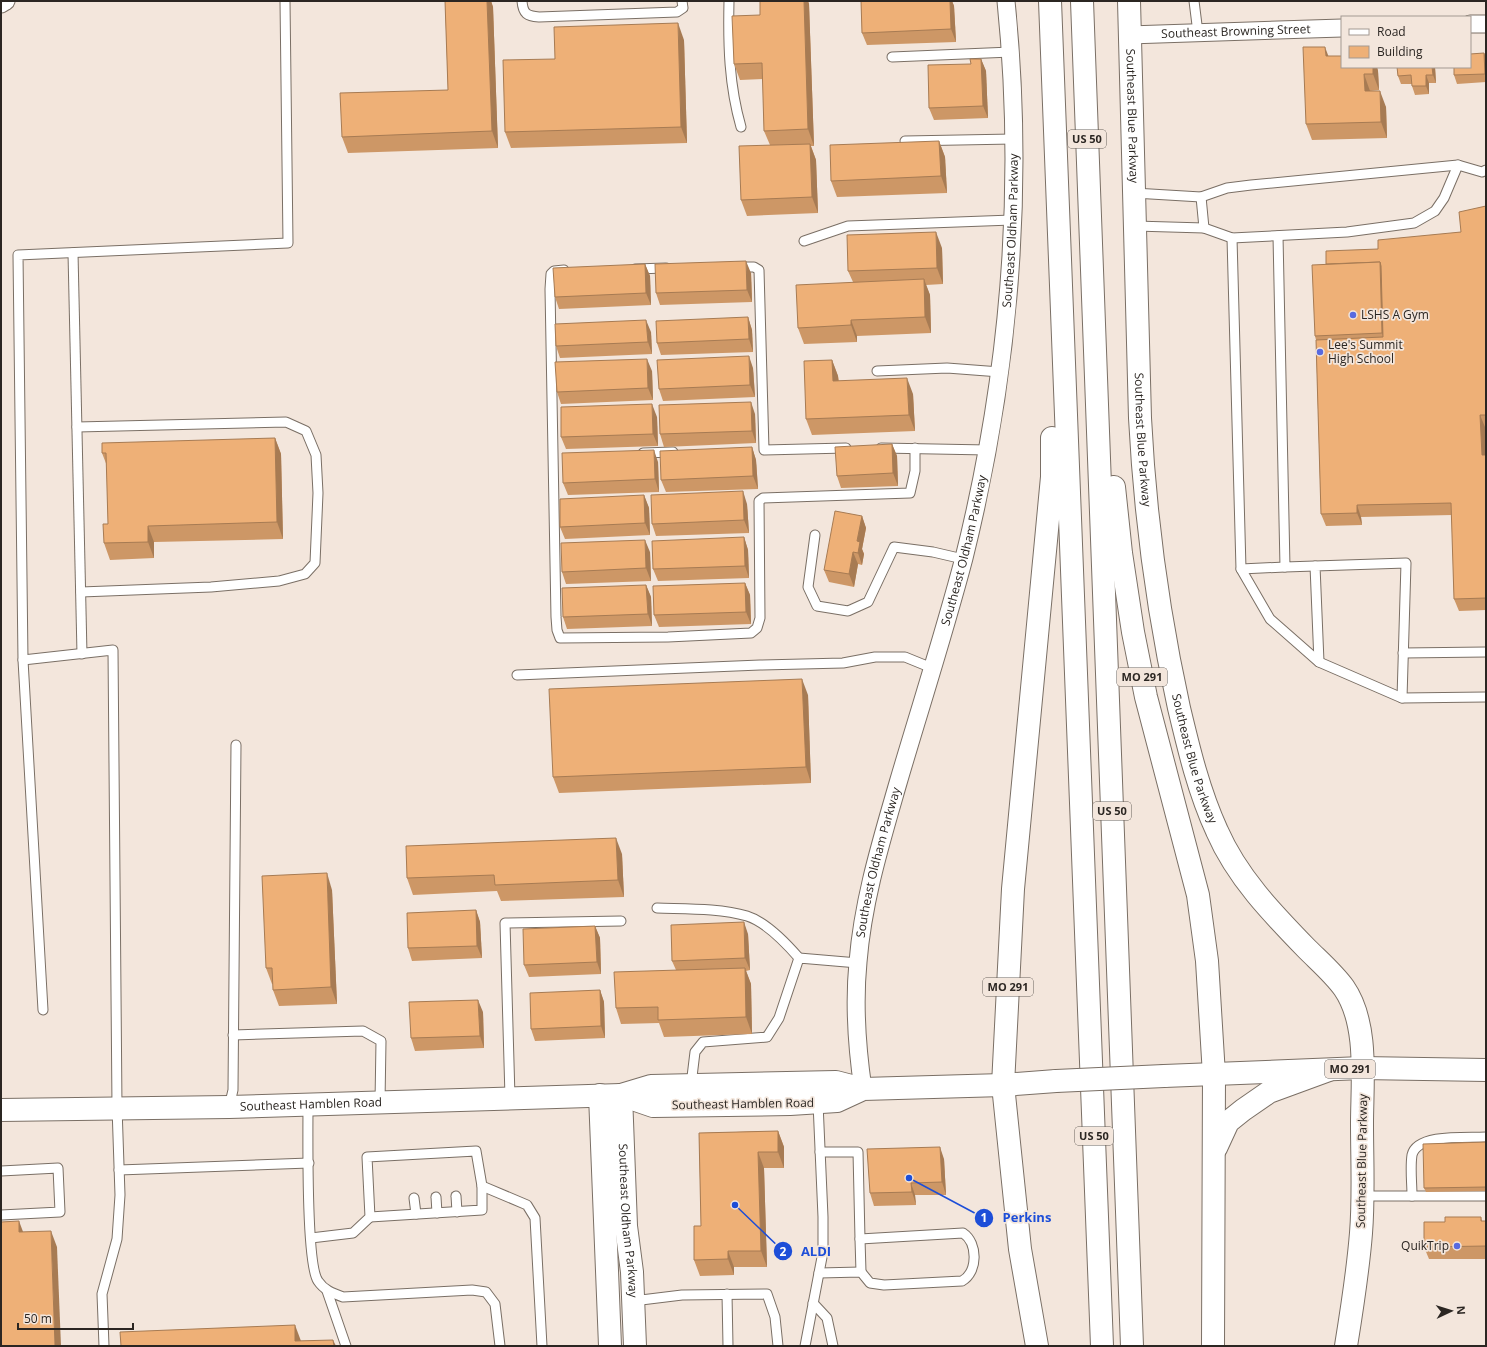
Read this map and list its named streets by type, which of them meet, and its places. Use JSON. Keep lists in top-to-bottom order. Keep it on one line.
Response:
{"streets":{"main road":["Southeast Blue Parkway","US 50","Southeast Oldham Parkway","MO 291","Southeast Hamblen Road"],"street":["Southeast Browning Street"]},"crossings":[["Southeast Browning Street","Southeast Blue Parkway"],["Southeast Blue Parkway","MO 291"],["US 50","MO 291"],["Southeast Oldham Parkway","Southeast Hamblen Road"],["MO 291","Southeast Hamblen Road"]],"places":["LSHS A Gym","Lee's Summit High School","Perkins","ALDI","QuikTrip"],"legend":["Road","Building"],"scale_bar":"50 m","north":"right"}
